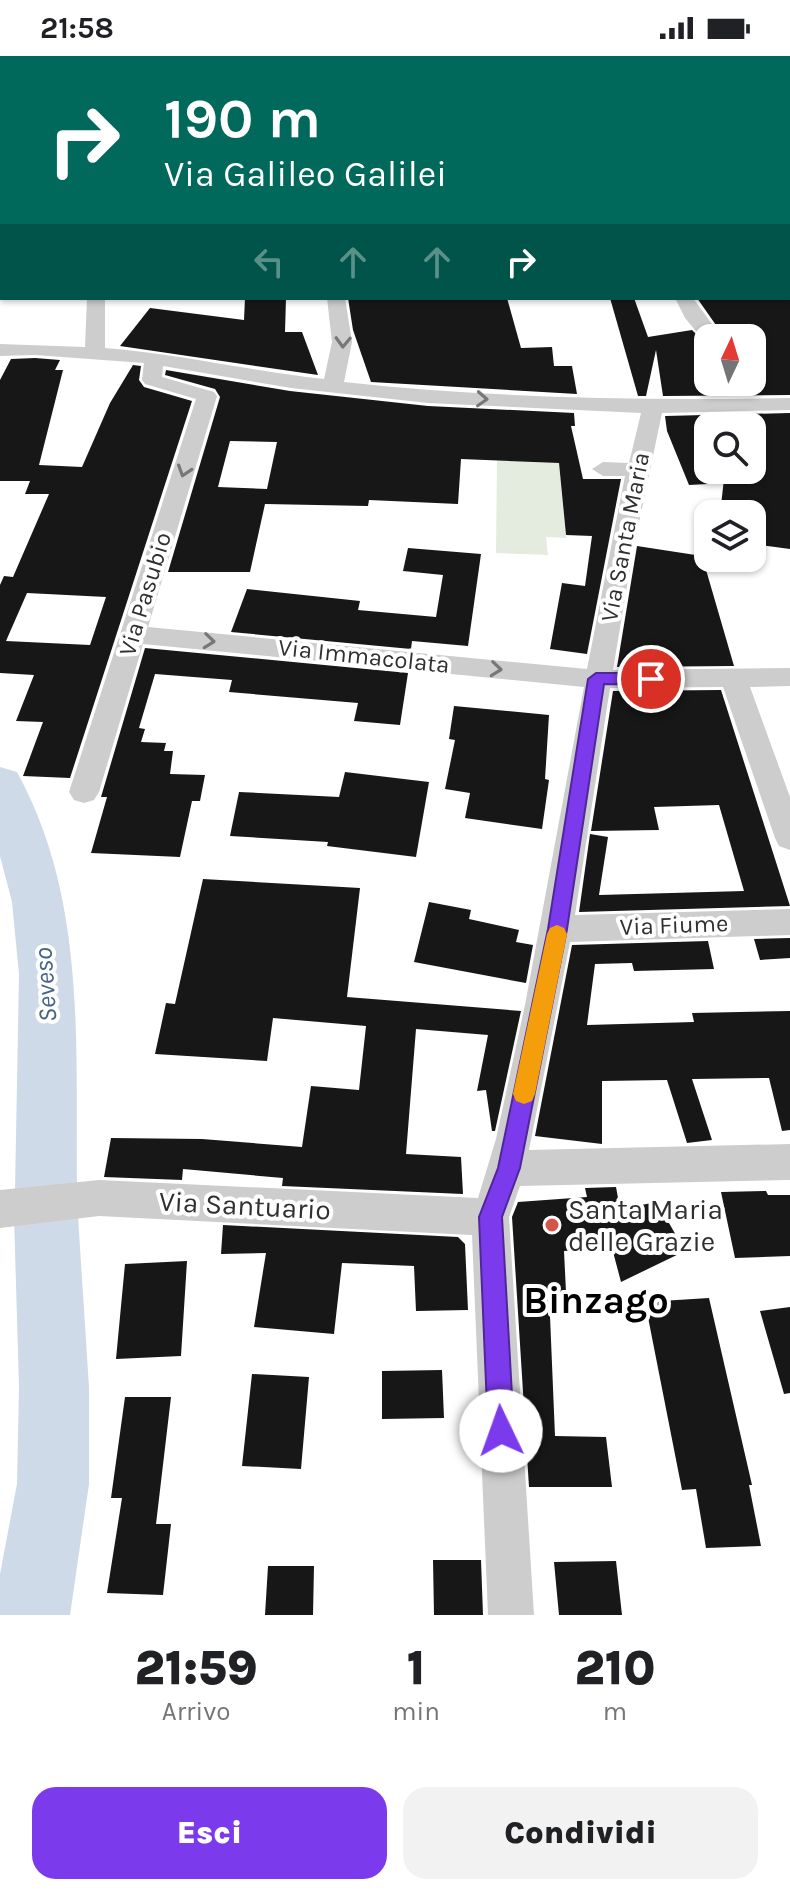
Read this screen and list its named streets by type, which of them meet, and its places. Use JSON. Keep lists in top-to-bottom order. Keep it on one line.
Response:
{"streets":{"street":["Via Santa Maria","Via Pasubio","Via Immacolata","Via Fiume","Via Santuario"]},"crossings":[["Via Santa Maria","Via Immacolata"],["Via Santa Maria","Via Fiume"],["Via Santa Maria","Via Santuario"],["Via Pasubio","Via Immacolata"]],"one_way":["Via Pasubio"],"districts":["Binzago"],"water":["Seveso"],"places":["Santa Maria delle Grazie"],"north":"top","page":{"status":"21:58","turn":["190 m","Via Galileo Galilei"],"eta":["21:59","Arrivo","1","min","210","m"],"buttons":["Esci","Condividi"]}}
